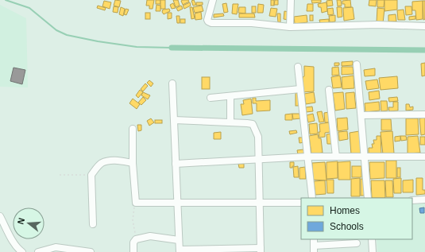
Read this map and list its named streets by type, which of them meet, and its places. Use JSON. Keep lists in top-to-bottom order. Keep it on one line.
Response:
{"legend":["Homes","Schools"],"north":"left"}
